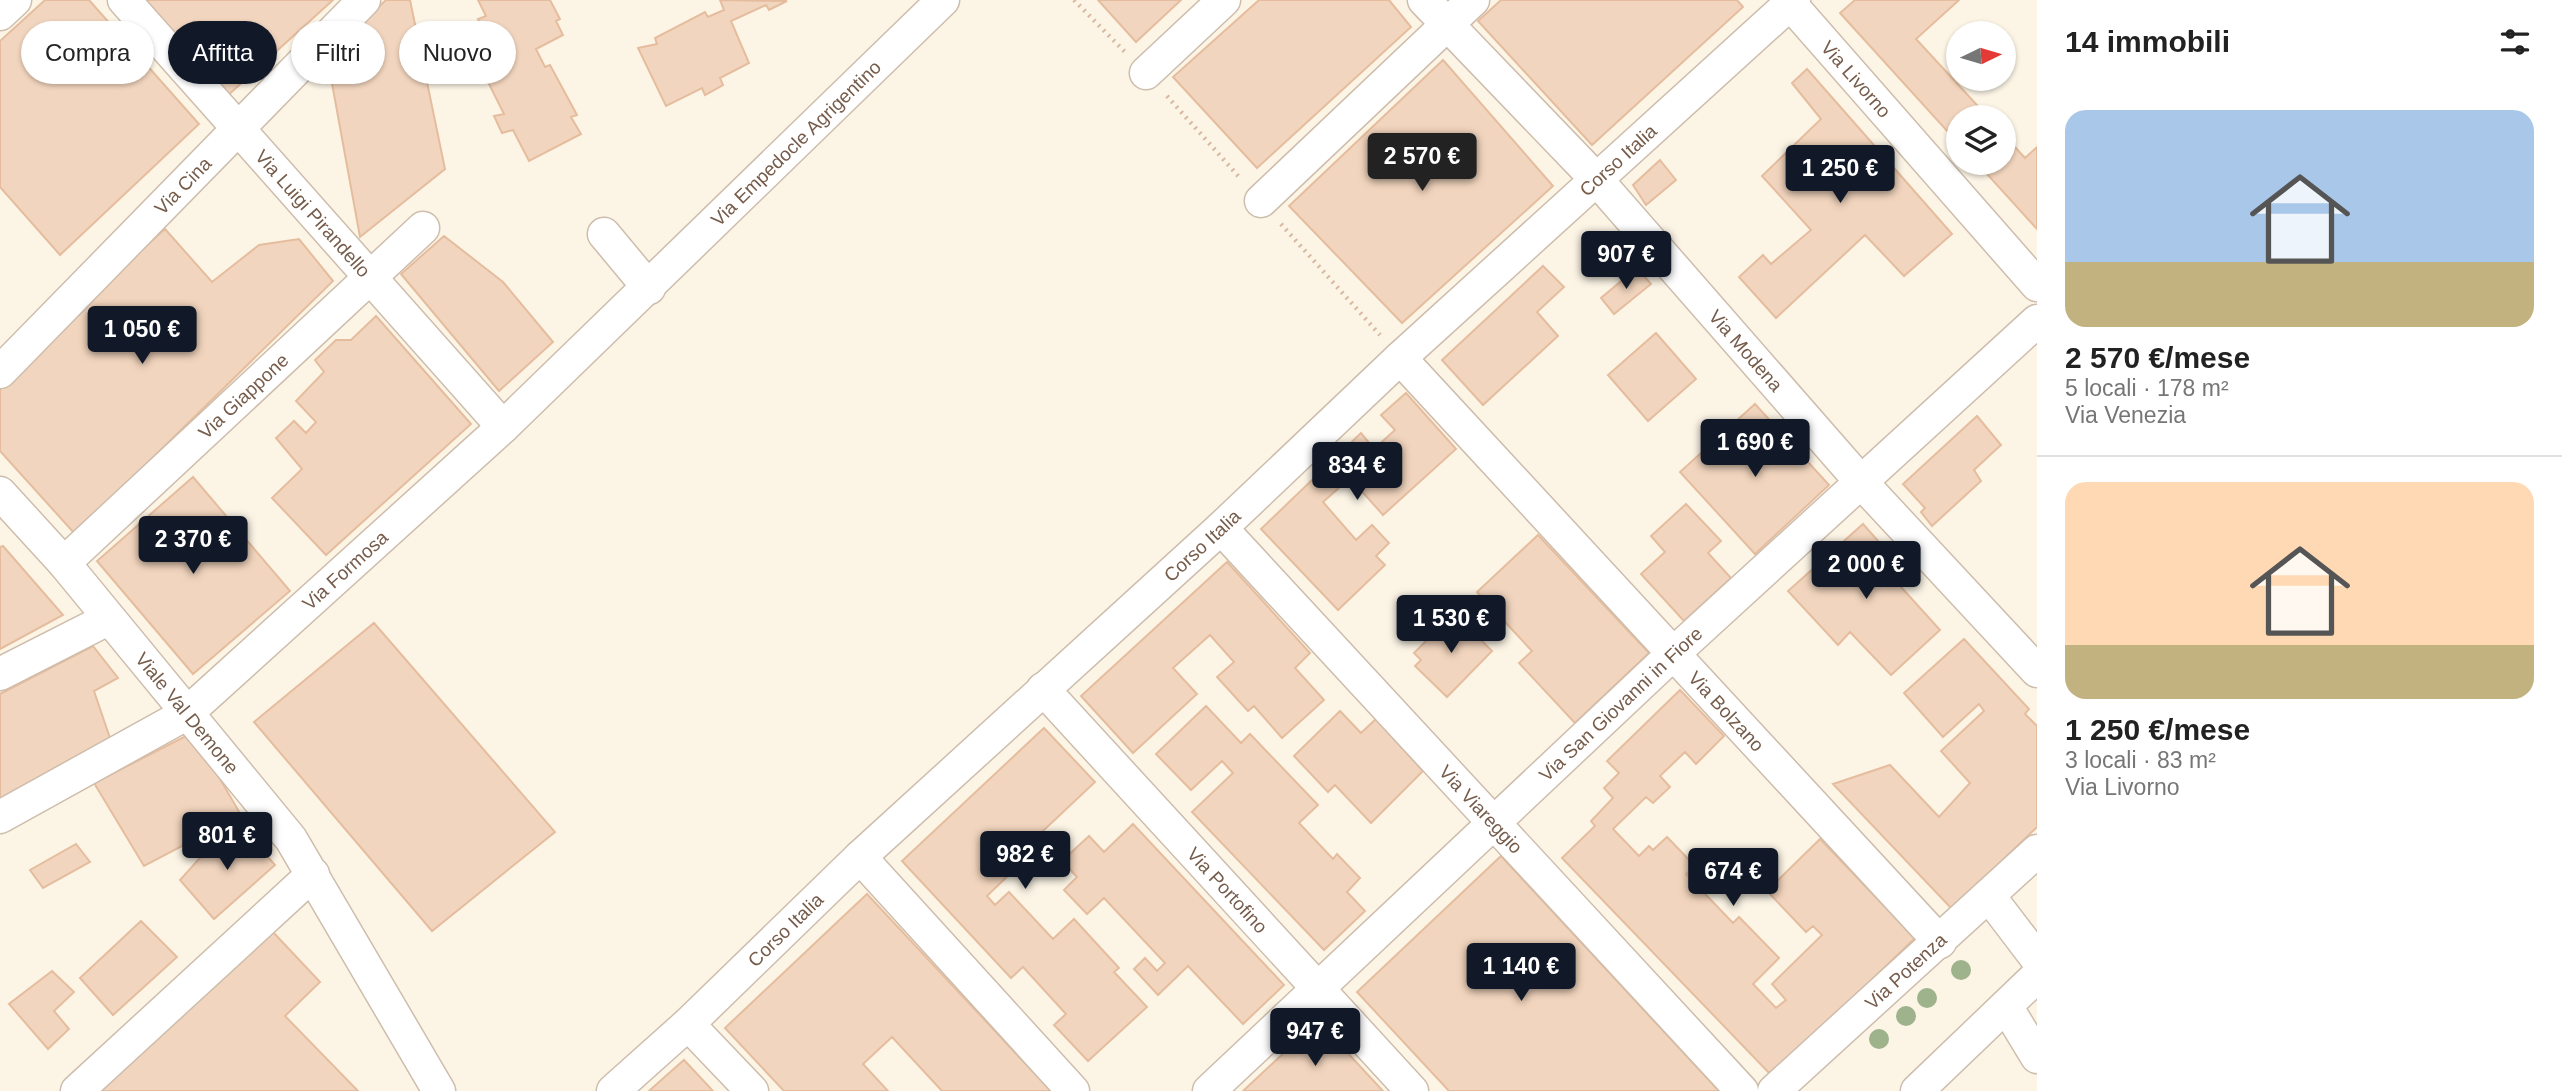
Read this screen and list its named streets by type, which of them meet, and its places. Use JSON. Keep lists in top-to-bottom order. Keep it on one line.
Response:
{"streets":{"street":["Via Livorno","Via Empedocle Agrigentino","Corso Italia","Via Cina","Via Luigi Pirandello","Via Modena","Via Giappone","Via Formosa","Via San Giovanni in Fiore","Via Bolzano","Viale Val Demone","Via Viareggio","Via Portofino","Via Potenza"]},"crossings":[["Via Livorno","Corso Italia"],["Via Empedocle Agrigentino","Via Luigi Pirandello"],["Via Empedocle Agrigentino","Via Formosa"],["Corso Italia","Via Modena"],["Corso Italia","Via Bolzano"],["Corso Italia","Via Viareggio"],["Corso Italia","Via Portofino"],["Via Cina","Via Luigi Pirandello"],["Via Luigi Pirandello","Via Giappone"],["Via Luigi Pirandello","Via Formosa"],["Via Modena","Via San Giovanni in Fiore"],["Via Giappone","Viale Val Demone"],["Via Formosa","Viale Val Demone"],["Via San Giovanni in Fiore","Via Bolzano"],["Via San Giovanni in Fiore","Via Viareggio"],["Via San Giovanni in Fiore","Via Portofino"],["Via Bolzano","Via Potenza"]],"north":"right","page":{"heading":"14 immobili","chip":["Compra","Affitta","Filtri","Nuovo"],"list":[{"name":"2 570 €/mese","note":"5 locali · 178 m² · Via Venezia"},{"name":"1 250 €/mese","note":"3 locali · 83 m² · Via Livorno"}],"price":["2 570 €","1 250 €","907 €","1 050 €","1 690 €","834 €","2 370 €","2 000 €","1 530 €","801 €","982 €","674 €","1 140 €","947 €"]}}
